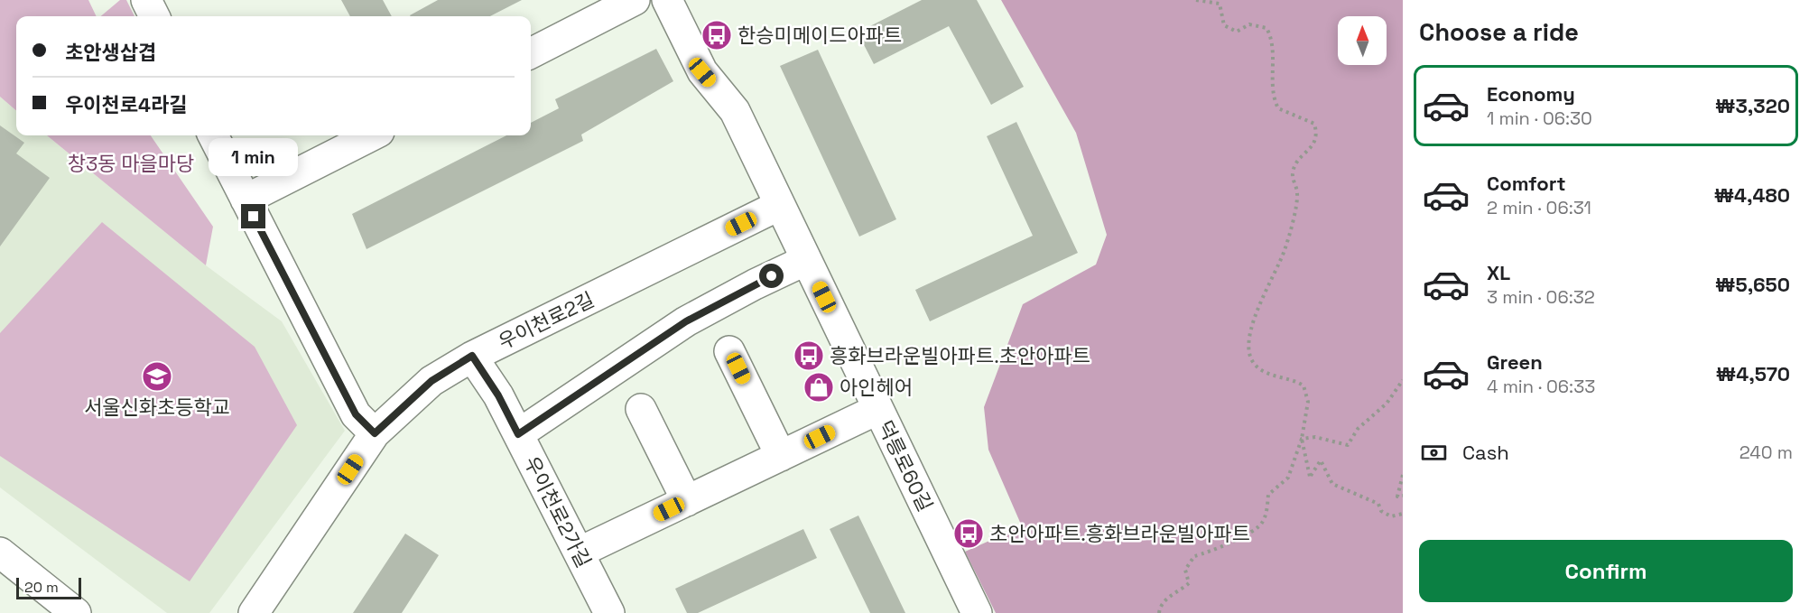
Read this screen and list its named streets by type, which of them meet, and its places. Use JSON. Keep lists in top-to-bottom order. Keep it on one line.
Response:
{"streets":{"street":["우이천로2길","덕릉로60길","우이천로2가길"]},"crossings":[["우이천로2길","덕릉로60길"],["우이천로2길","우이천로2가길"]],"parks":["창3동 마을마당"],"places":{"bus stop":["한승미메이드아파트","흥화브라운빌아파트.초안아파트","초안아파트.흥화브라운빌아파트"],"school or university":["서울신화초등학교"],"shop":["아인헤어"]},"scale_bar":"20 m","north":"top","page":{"heading":"Choose a ride","banner":["초안생삽겹","우이천로4라길"],"list":[{"name":"Economy","note":"1 min · 06:30","value":"₩3,320"},{"name":"Comfort","note":"2 min · 06:31","value":"₩4,480"},{"name":"XL","note":"3 min · 06:32","value":"₩5,650"},{"name":"Green","note":"4 min · 06:33","value":"₩4,570"}],"bubble":"1 min","pay":["Cash","240 m"],"buttons":"Confirm","scale":"20 m"}}
